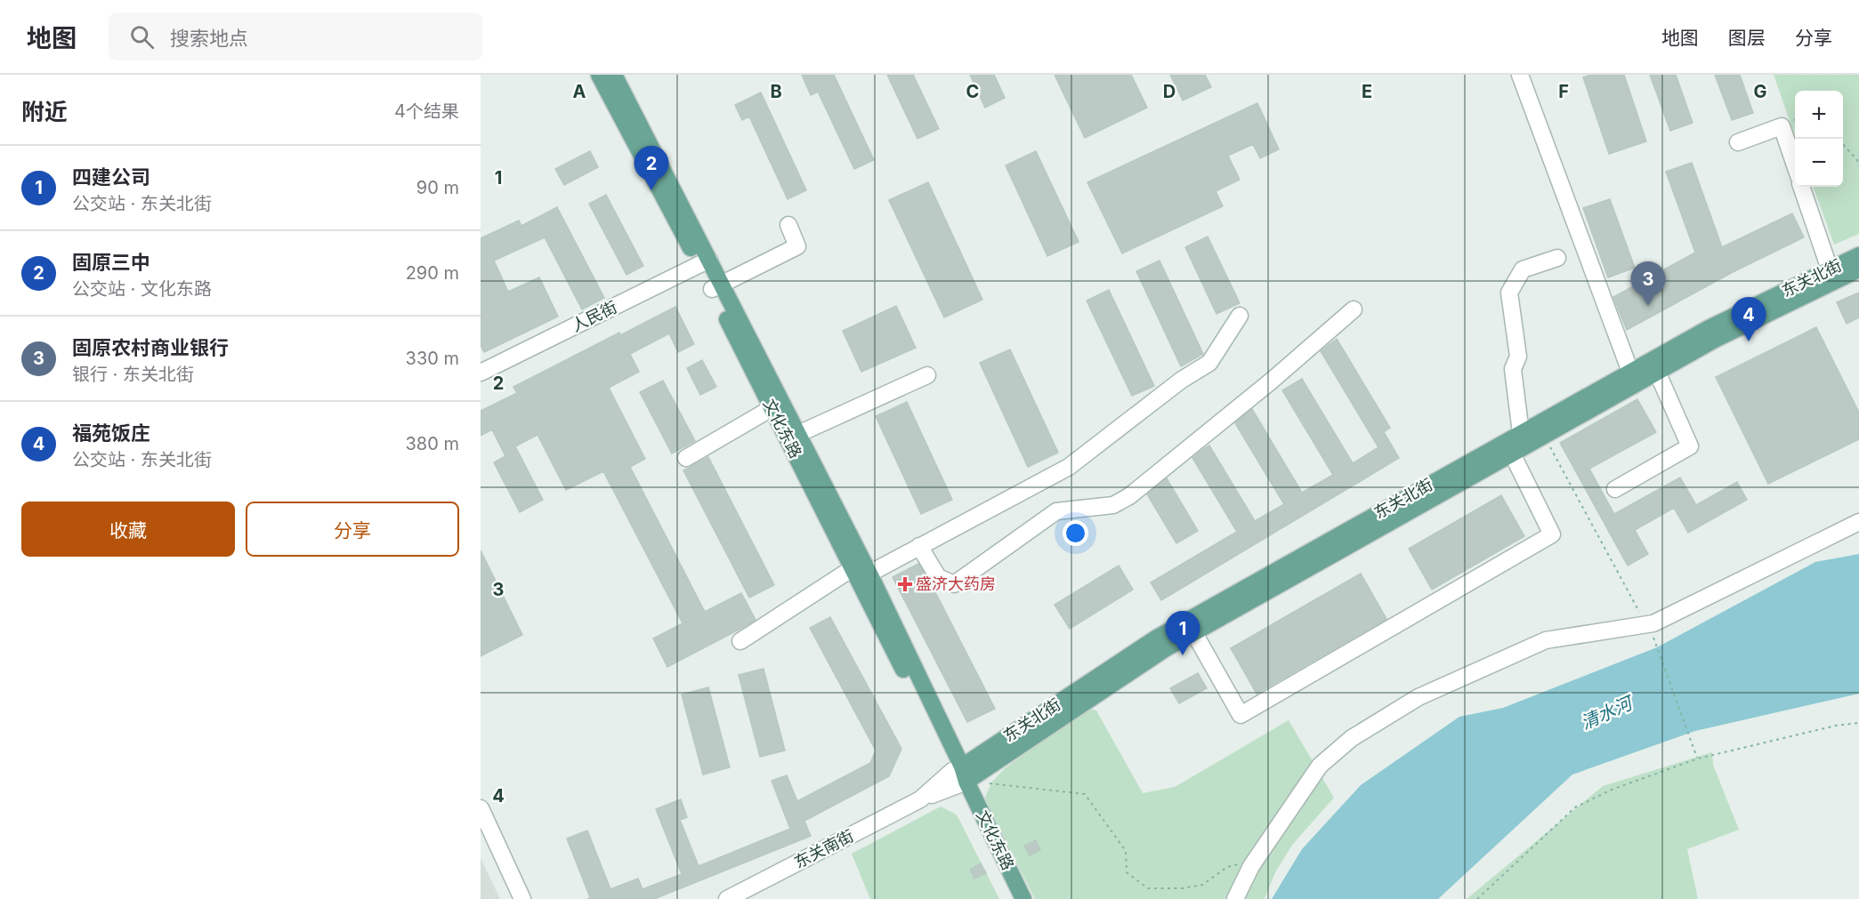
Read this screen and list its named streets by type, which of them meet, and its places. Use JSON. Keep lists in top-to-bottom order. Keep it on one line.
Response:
{"streets":{"main road":["东关北街","文化东路"],"street":["人民街","东关南街"]},"crossings":[["东关北街","文化东路"],["东关北街","东关南街"],["人民街","文化东路"],["文化东路","东关南街"]],"water":["清水河"],"places":{"health":["盛济大药房"]},"page":{"header":"地图","search":"搜索地点","nav":["地图","图层","分享"],"heading":["附近","4个结果"],"map_buttons":["+","−"],"list":[{"mark":"1","name":"四建公司","note":"公交站 · 东关北街","value":"90 m"},{"mark":"2","name":"固原三中","note":"公交站 · 文化东路","value":"290 m"},{"mark":"3","name":"固原农村商业银行","note":"银行 · 东关北街","value":"330 m"},{"mark":"4","name":"福苑饭庄","note":"公交站 · 东关北街","value":"380 m"}],"pins":["2","3","4","1"],"buttons":["收藏","分享"]},"grid":{"columns":["A","B","C","D","E","F","G"],"rows":["1","2","3","4"]}}
